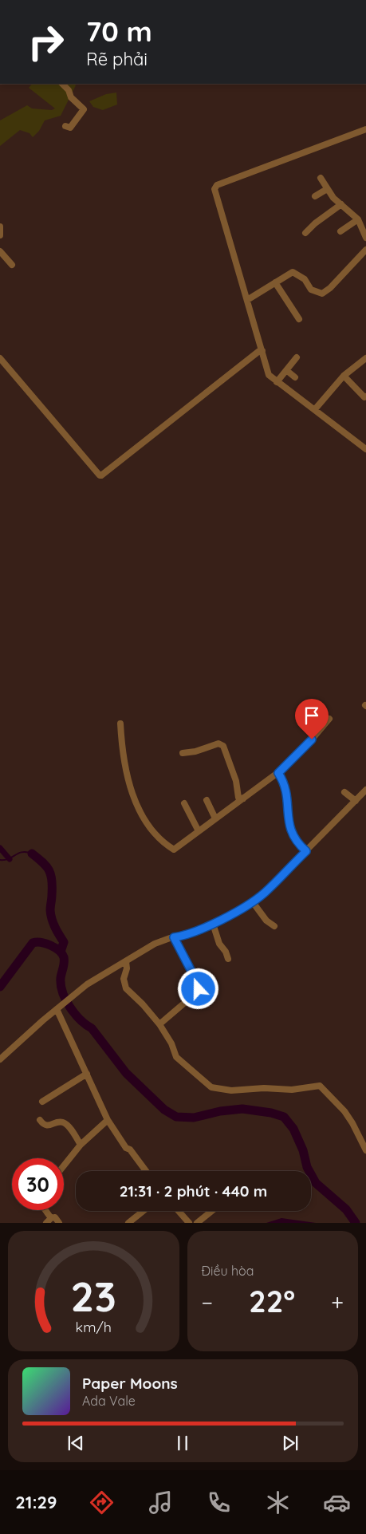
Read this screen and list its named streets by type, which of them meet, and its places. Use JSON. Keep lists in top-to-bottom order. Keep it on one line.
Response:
{"page":{"turn":["70 m","Rẽ phải"],"limit":"30","trip":"21:31 · 2 phút · 440 m","tile":"Điều hòa","heat":["−","22°","+"],"song":["Paper Moons","Ada Vale"],"tabs":"21:29","gauge":["23","km/h"]}}
